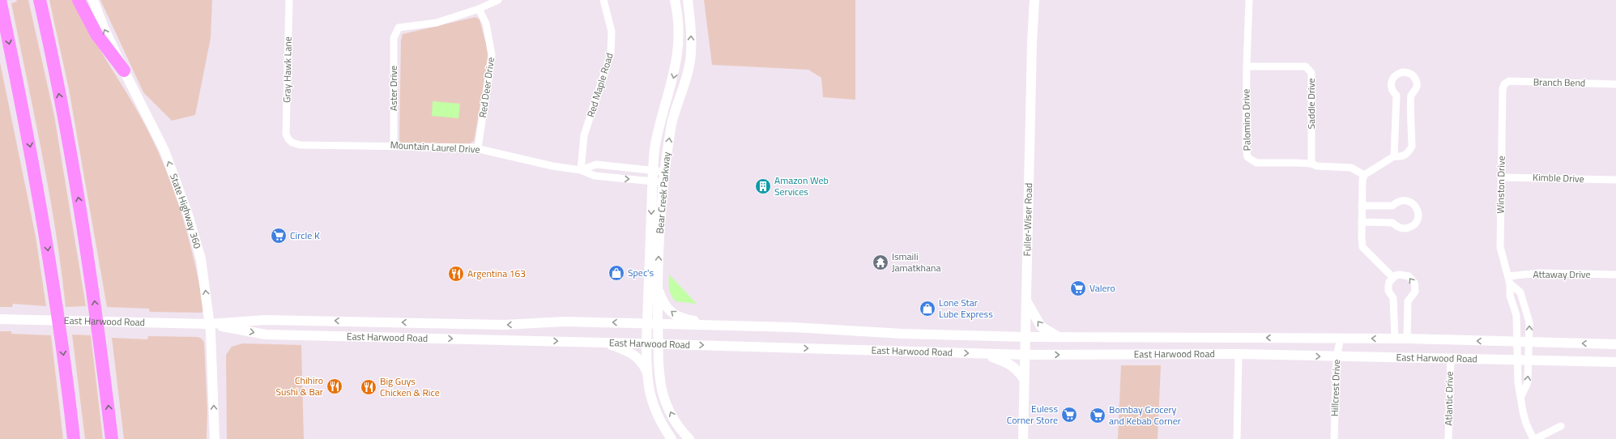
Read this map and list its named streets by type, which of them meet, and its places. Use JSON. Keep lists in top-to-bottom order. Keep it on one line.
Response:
{"streets":{"main road":["Bear Creek Parkway","State Highway 360","Fuller-Wiser Road","East Harwood Road"],"street":["Gray Hawk Lane","Branch Bend","Red Maple Road","Red Deer Drive","Aster Drive","Saddle Drive","Palomino Drive","Mountain Laurel Drive","Kimble Drive","Winston Drive","Attaway Drive","Hillcrest Drive","Atlantic Drive"]},"crossings":[["Gray Hawk Lane","Mountain Laurel Drive"],["Branch Bend","Winston Drive"],["Red Maple Road","Mountain Laurel Drive"],["Red Deer Drive","Aster Drive"],["Red Deer Drive","Mountain Laurel Drive"],["Aster Drive","Mountain Laurel Drive"],["Saddle Drive","Palomino Drive"],["Mountain Laurel Drive","Bear Creek Parkway"],["Kimble Drive","Winston Drive"],["Winston Drive","Attaway Drive"],["Winston Drive","East Harwood Road"],["Bear Creek Parkway","East Harwood Road"],["State Highway 360","East Harwood Road"],["Fuller-Wiser Road","East Harwood Road"],["East Harwood Road","Hillcrest Drive"],["East Harwood Road","Atlantic Drive"]],"one_way":["State Highway 360"],"places":{"building":["Amazon Web Services"],"supermarket":["Circle K","Valero","Euless Corner Store","Bombay Grocery and Kebab Corner"],"temple":["Ismaili Jamatkhana"],"shop":["Spec's","Lone Star Lube Express"],"restaurant":["Argentina 163","Chihiro Sushi & Bar","Big Guys Chicken & Rice"]}}
